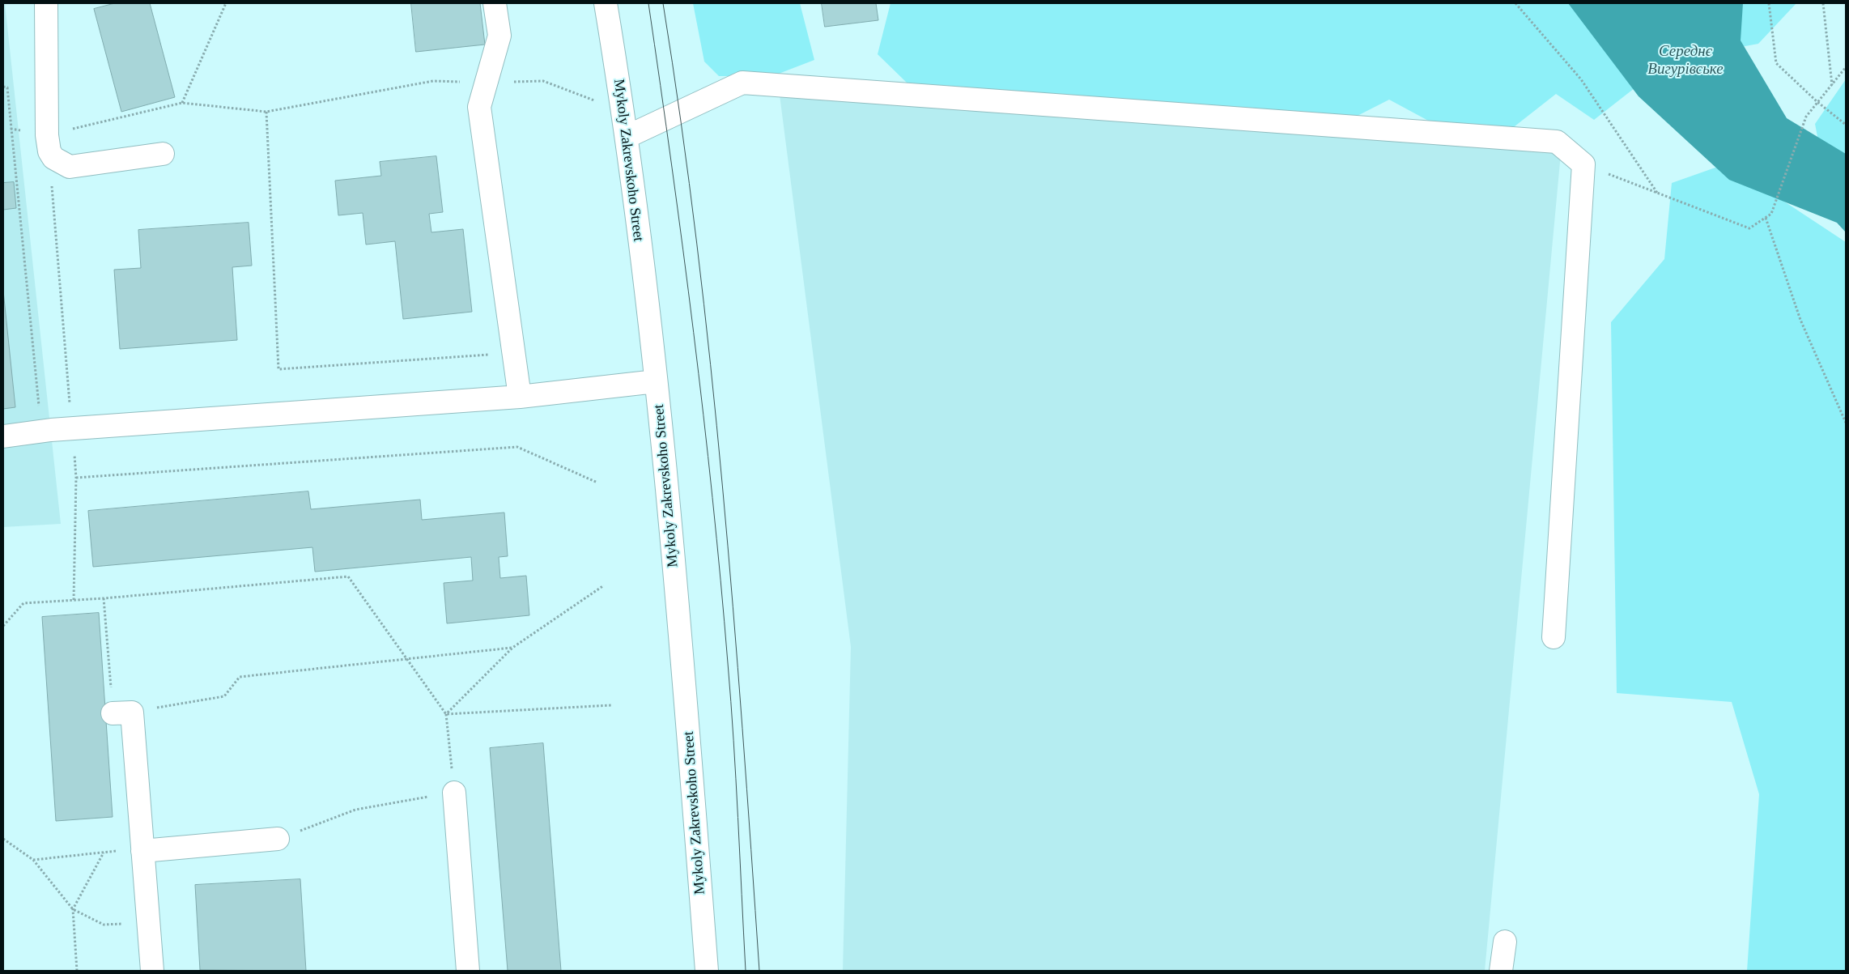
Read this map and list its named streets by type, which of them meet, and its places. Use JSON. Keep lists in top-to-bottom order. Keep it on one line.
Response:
{"streets":{"street":["Mykoly Zakrevskoho Street"]},"water":["Середнє Вигурівське"]}
